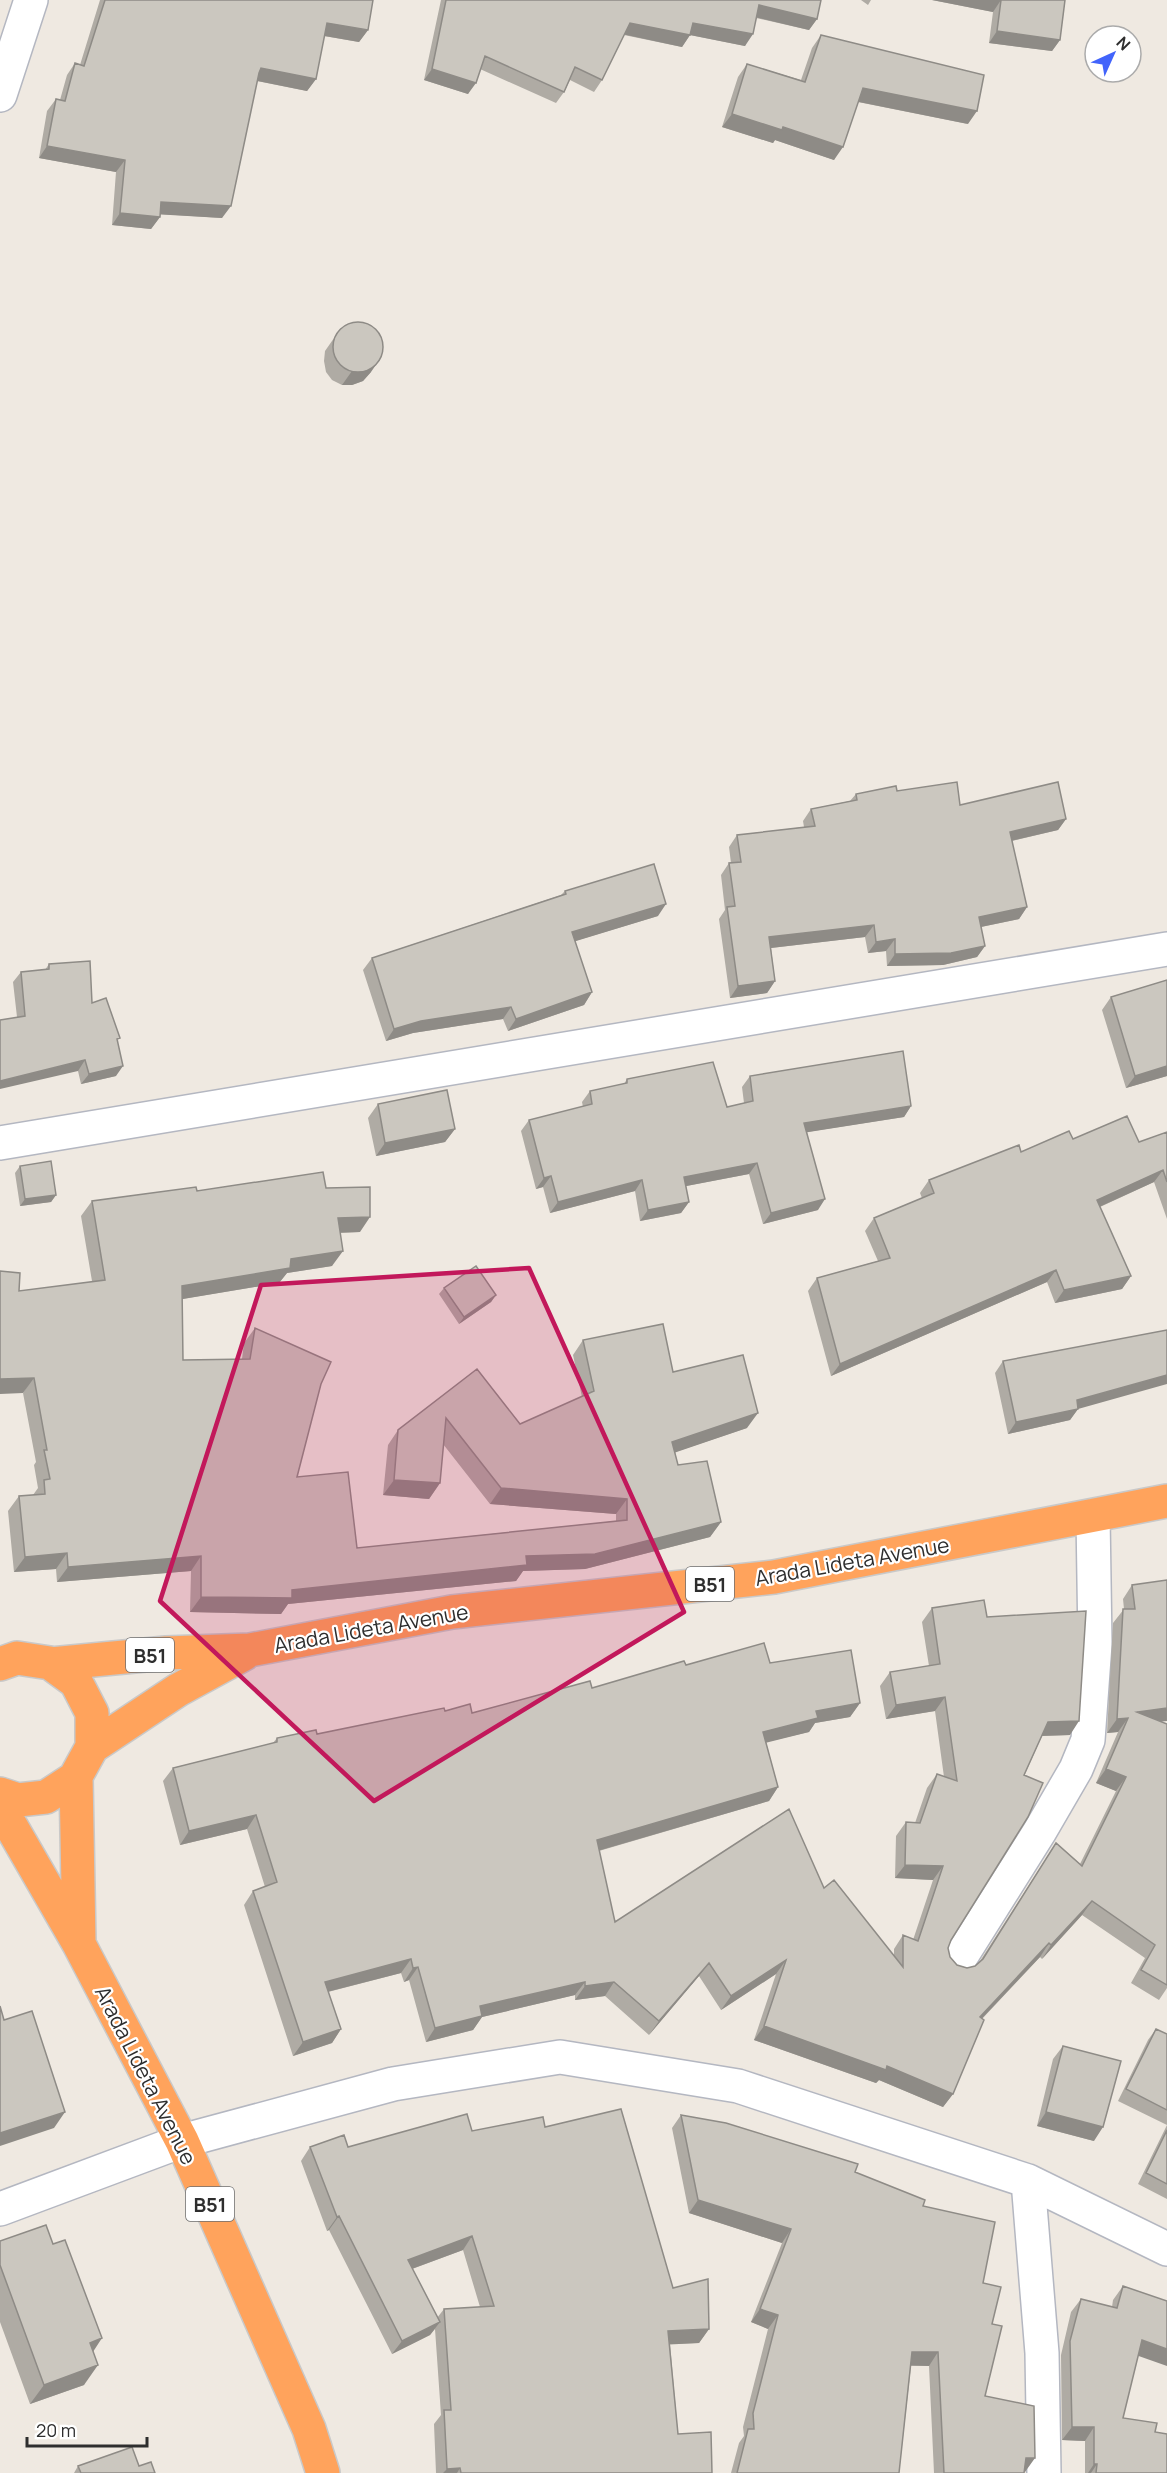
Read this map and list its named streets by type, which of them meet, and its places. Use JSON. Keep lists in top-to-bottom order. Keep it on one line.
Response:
{"streets":{"highway":["Arada Lideta Avenue","B51"]},"scale_bar":"20 m","north":"top right"}
